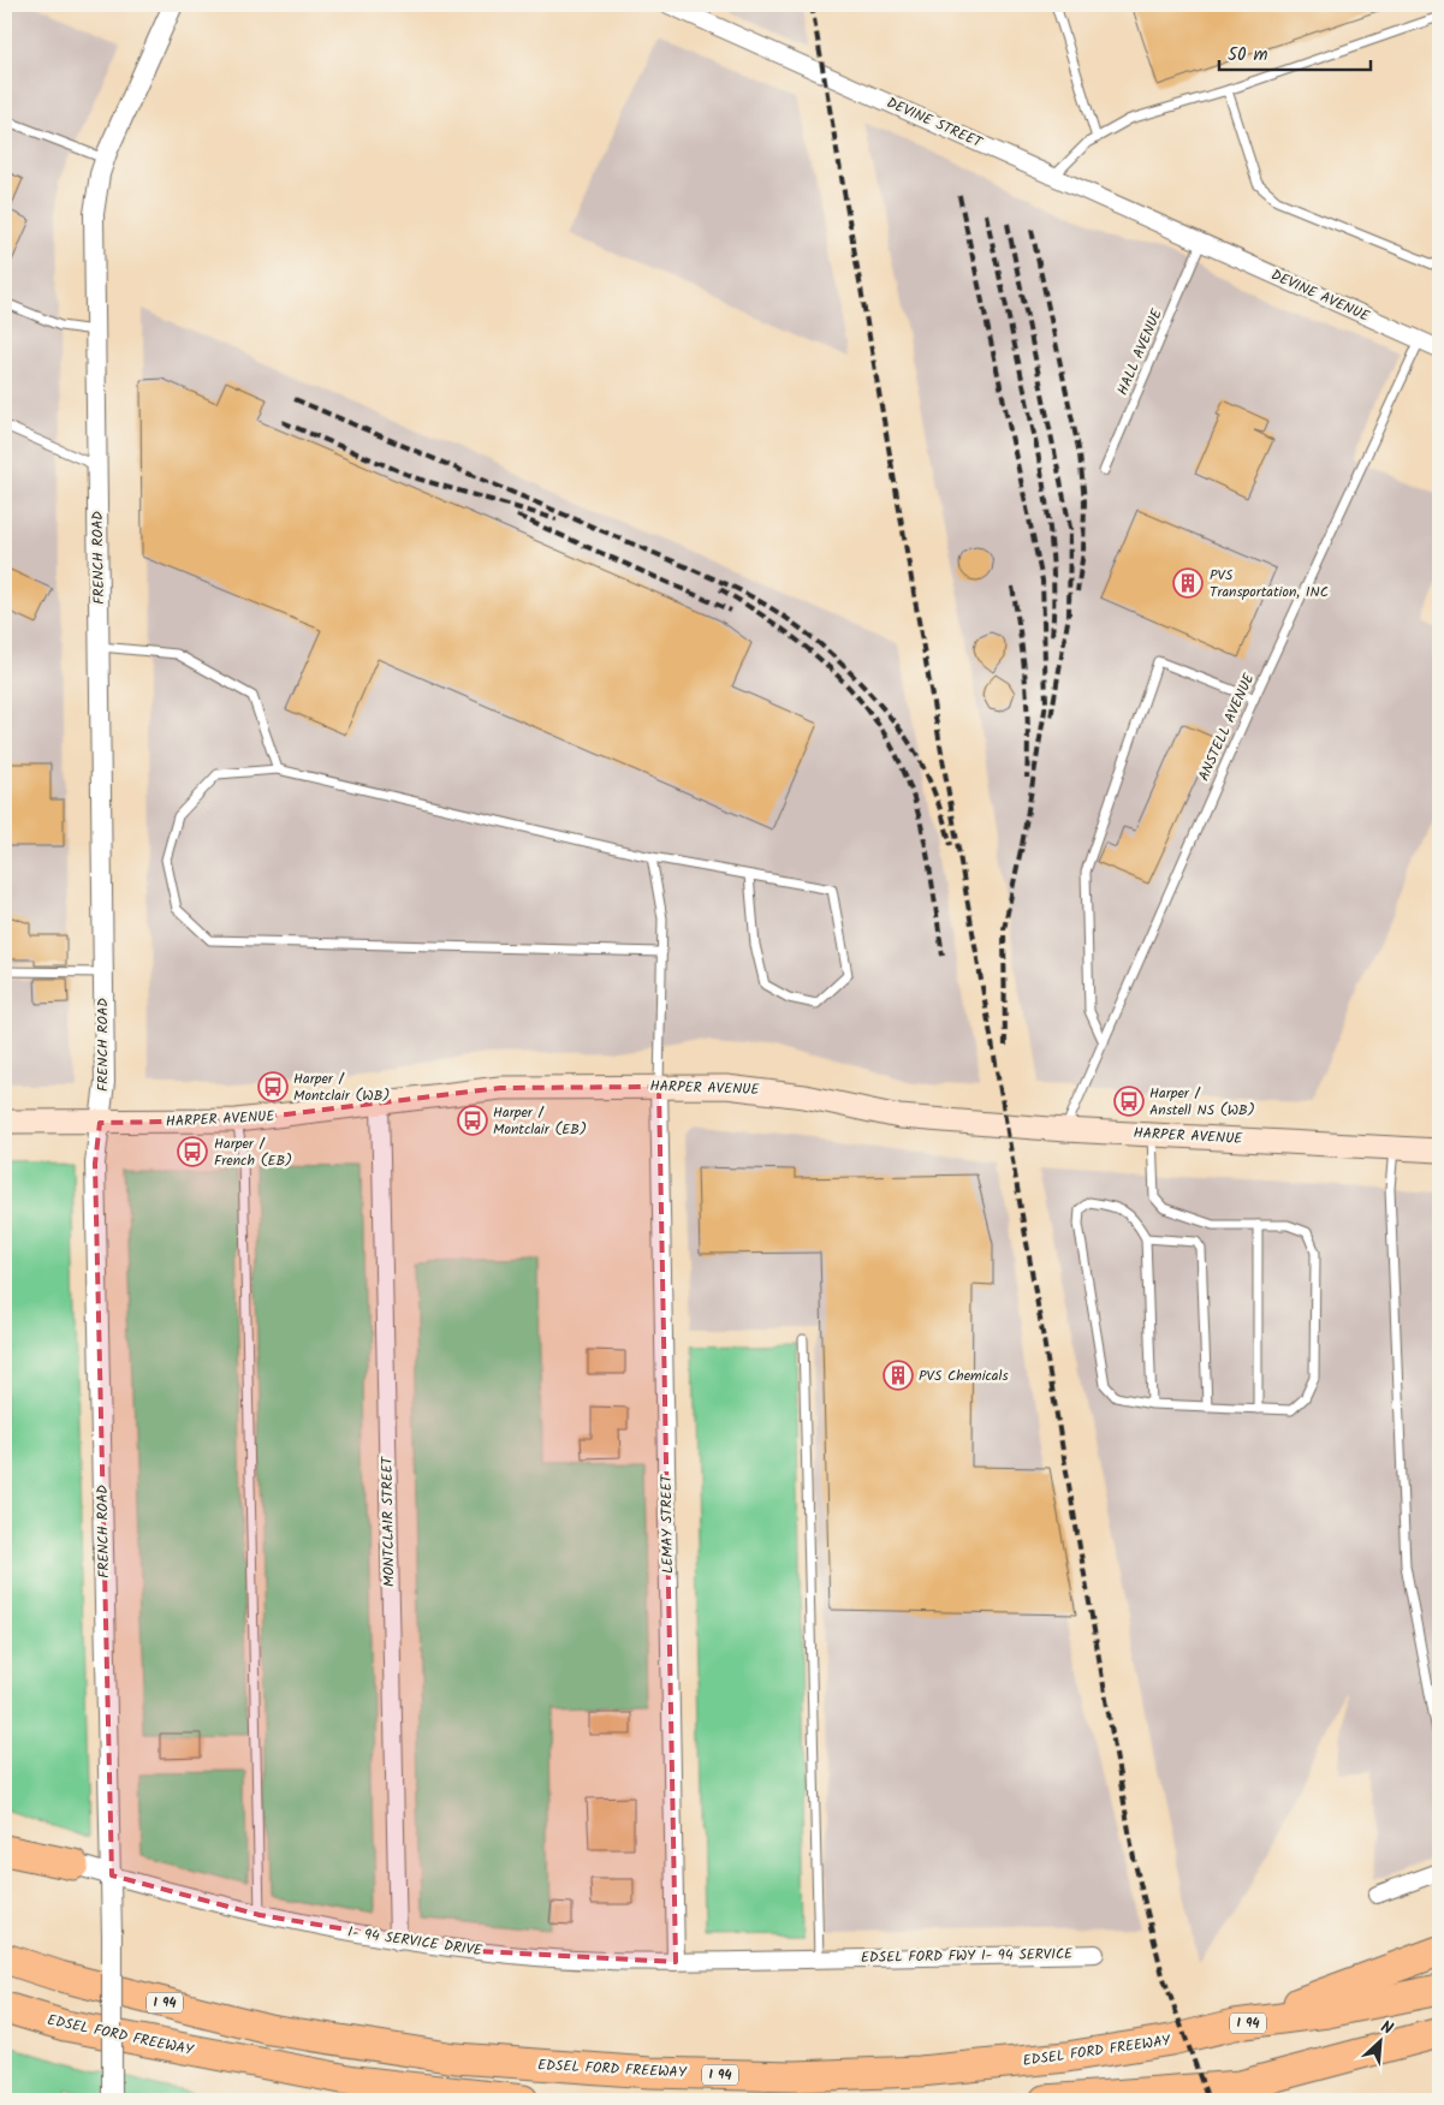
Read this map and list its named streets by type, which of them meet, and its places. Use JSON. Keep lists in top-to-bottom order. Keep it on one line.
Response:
{"streets":{"highway":["I 94","EDSEL FORD FREEWAY"],"main road":["HARPER AVENUE"],"street":["DEVINE STREET","DEVINE AVENUE","FRENCH ROAD","MONTCLAIR STREET","LEMAY STREET","I- 94 SERVICE DRIVE","EDSEL FORD FWY I- 94 SERVICE"],"lane":["HALL AVENUE","ANSTELL AVENUE"]},"crossings":[["DEVINE STREET","DEVINE AVENUE"],["DEVINE STREET","HALL AVENUE"],["DEVINE AVENUE","HALL AVENUE"],["DEVINE AVENUE","ANSTELL AVENUE"],["FRENCH ROAD","HARPER AVENUE"],["FRENCH ROAD","I- 94 SERVICE DRIVE"],["ANSTELL AVENUE","HARPER AVENUE"],["HARPER AVENUE","MONTCLAIR STREET"],["HARPER AVENUE","LEMAY STREET"],["MONTCLAIR STREET","I- 94 SERVICE DRIVE"],["LEMAY STREET","I- 94 SERVICE DRIVE"],["I- 94 SERVICE DRIVE","EDSEL FORD FWY I- 94 SERVICE"]],"places":{"building":["PVS Transportation, INC","PVS Chemicals"],"bus stop":["Harper / Montclair (WB)","Harper / Anstell NS (WB)","Harper / Montclair (EB)","Harper / French (EB)"]},"scale_bar":"50 m","north":"top right"}
